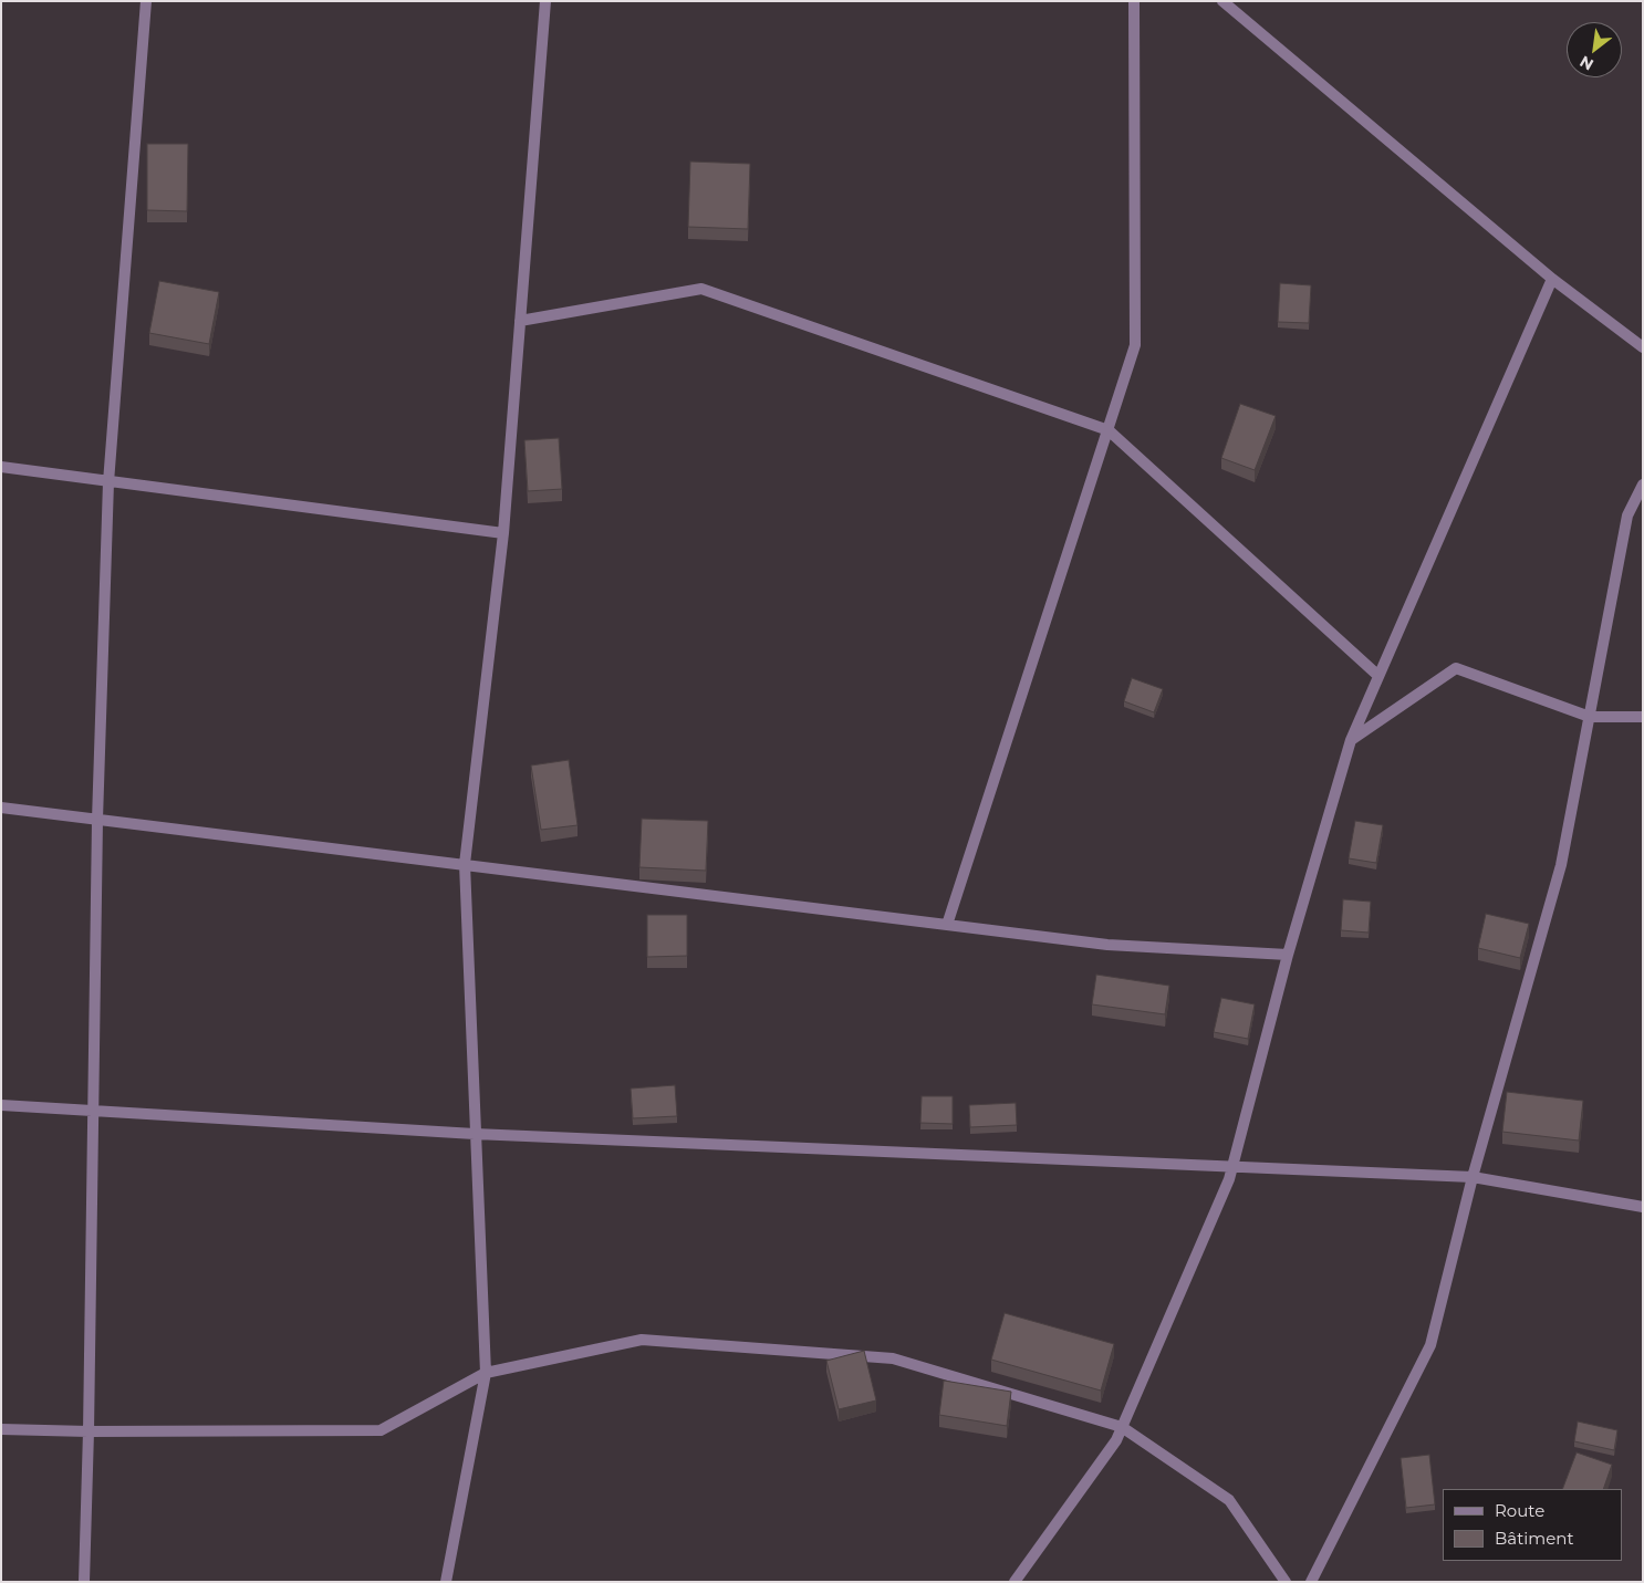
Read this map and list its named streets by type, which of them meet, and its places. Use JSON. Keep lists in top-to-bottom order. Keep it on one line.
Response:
{"legend":["Route","Bâtiment"],"north":"bottom left"}
